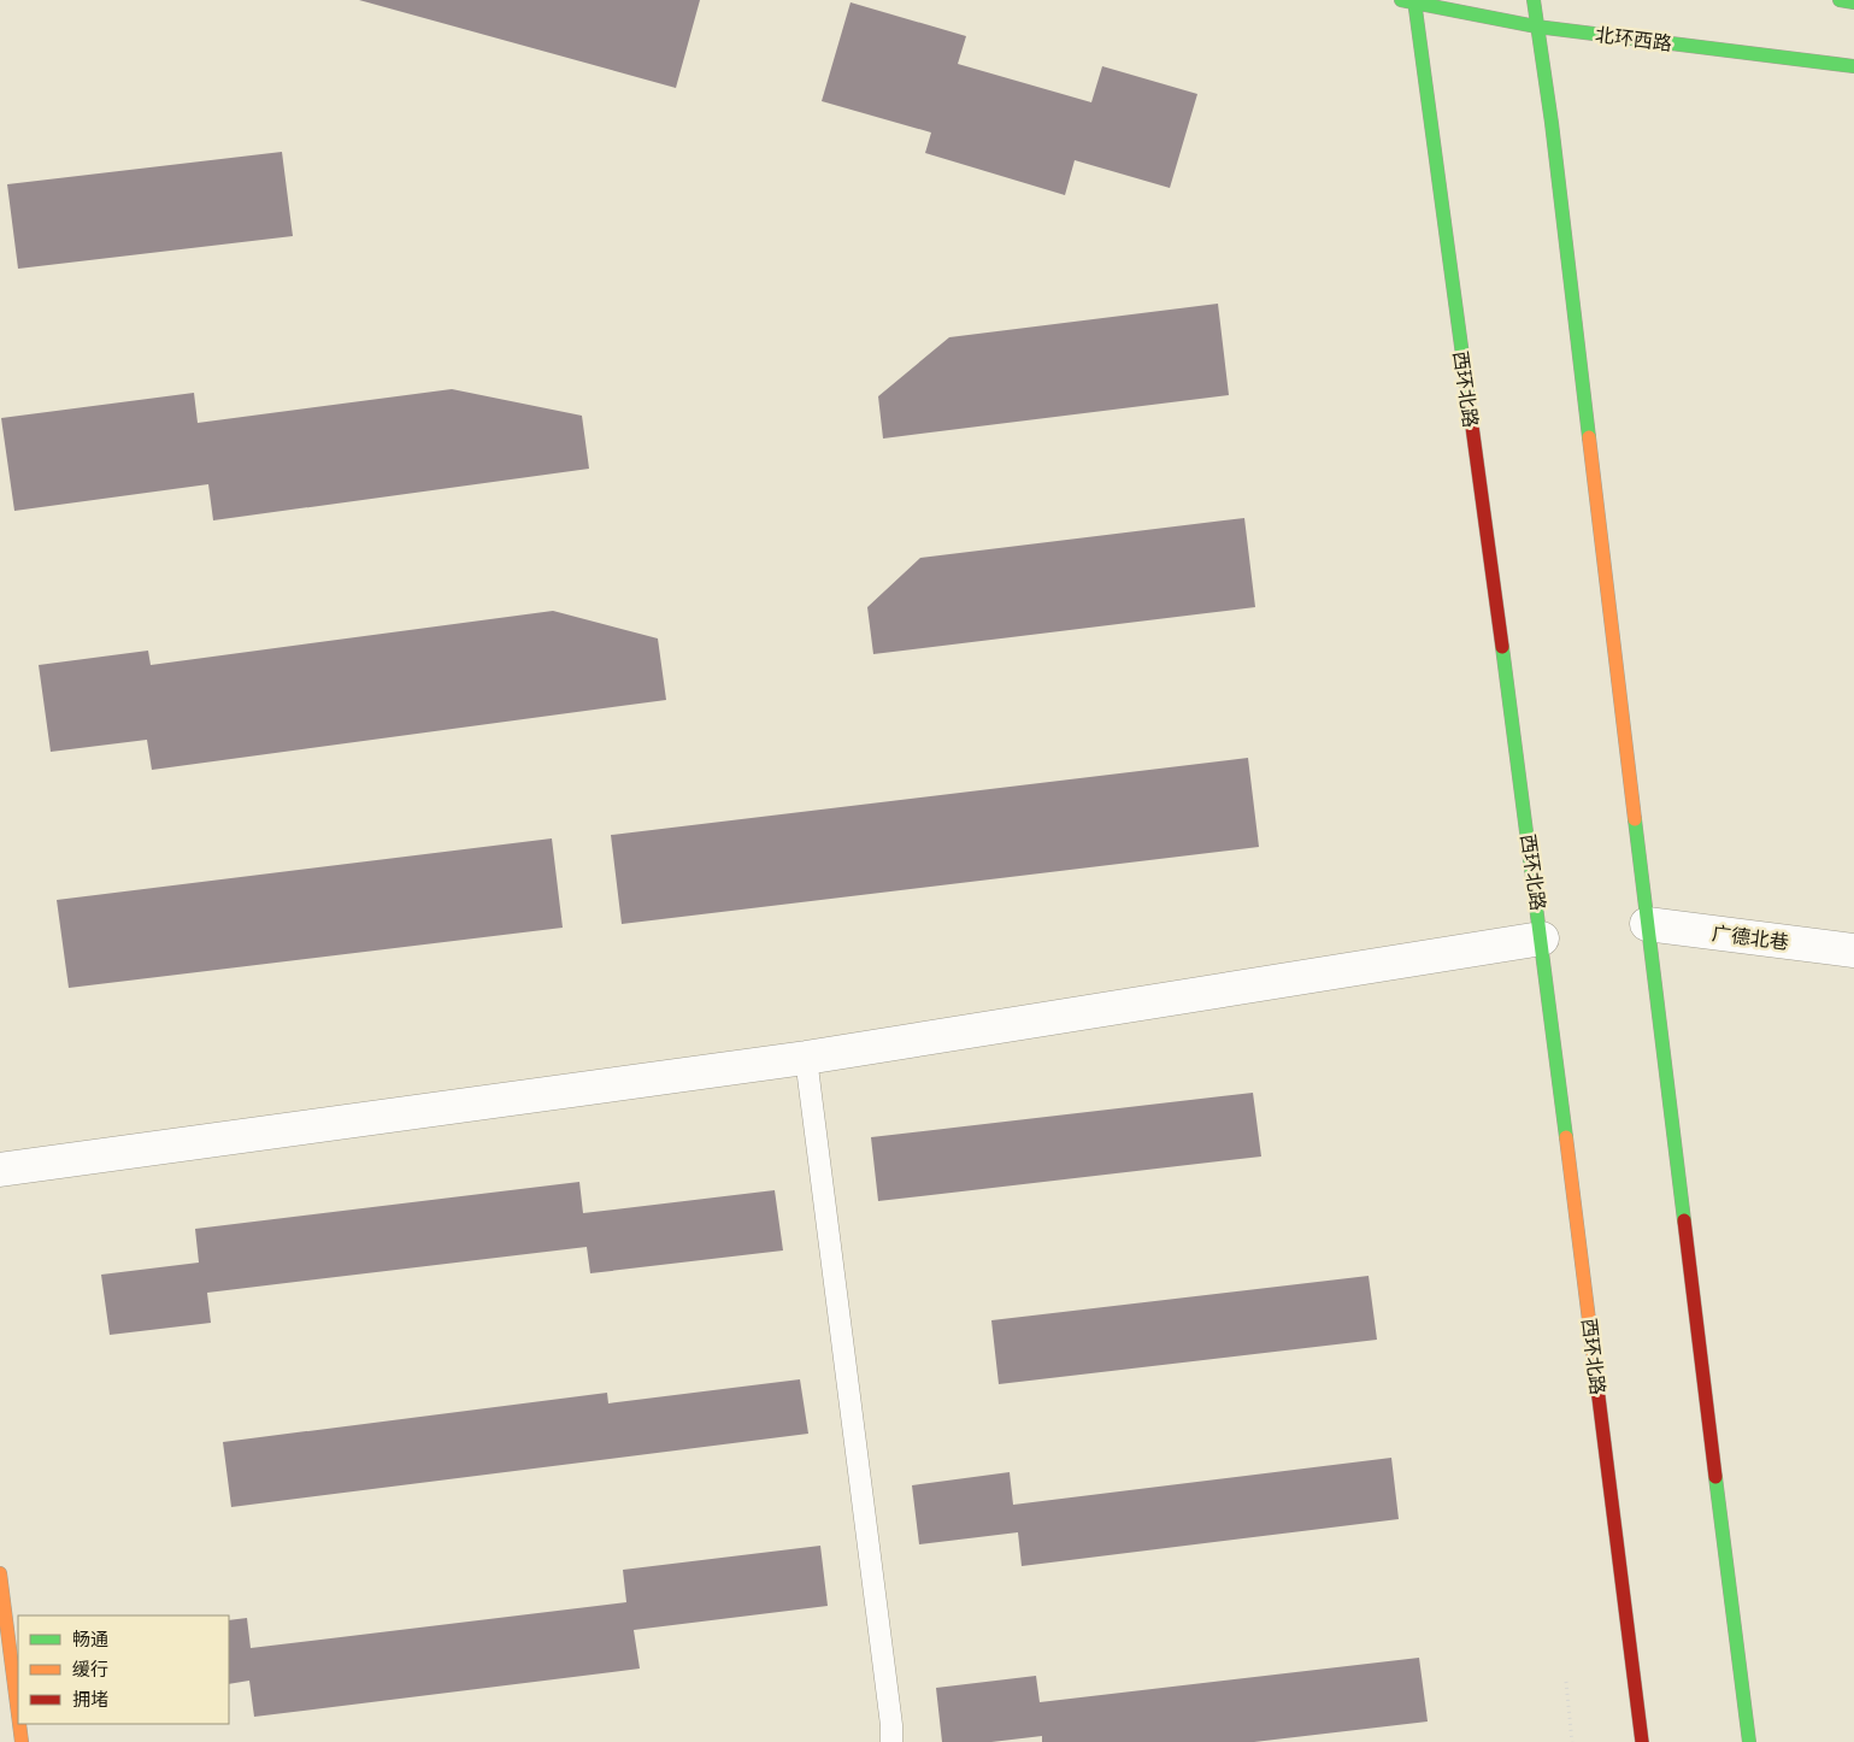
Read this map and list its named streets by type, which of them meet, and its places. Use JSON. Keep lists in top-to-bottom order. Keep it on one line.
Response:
{"streets":{"main road":["北环西路","西环北路"],"street":["广德北巷"]},"crossings":[["北环西路","西环北路"]],"legend":["畅通","缓行","拥堵"]}
